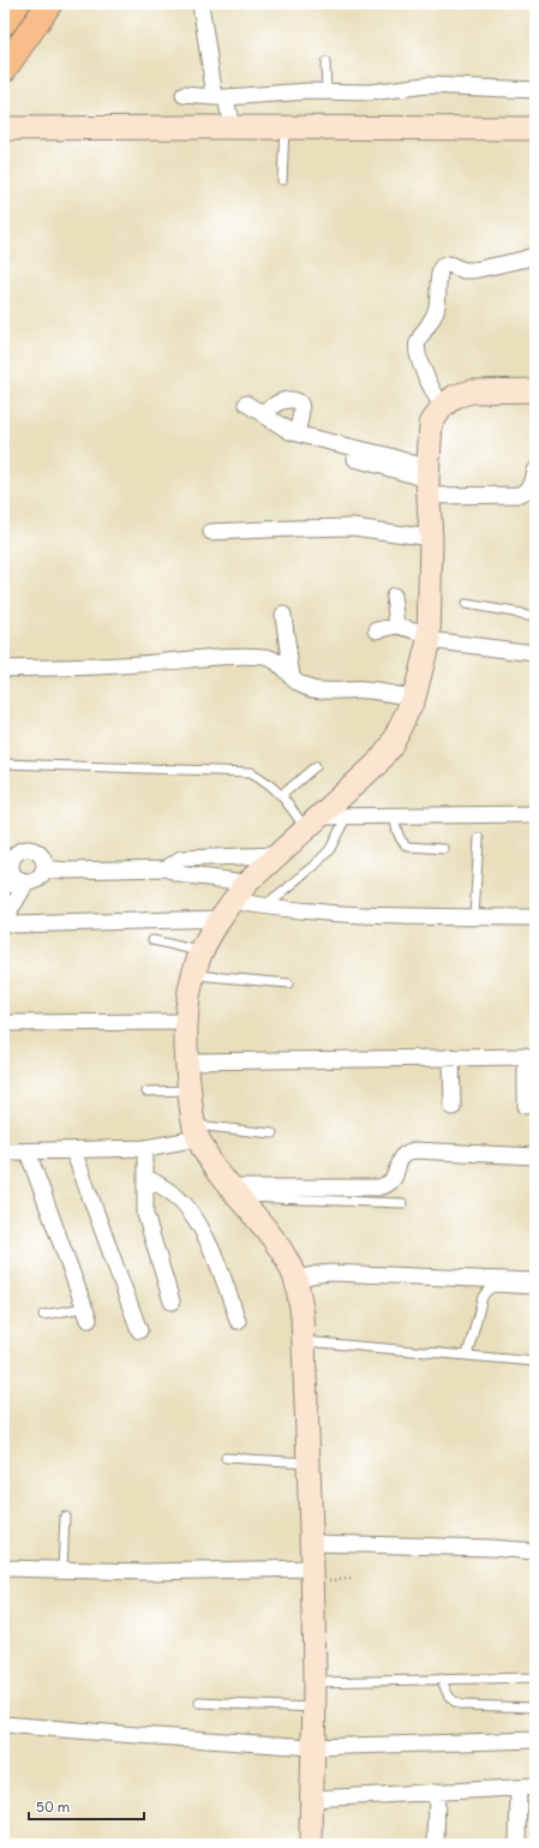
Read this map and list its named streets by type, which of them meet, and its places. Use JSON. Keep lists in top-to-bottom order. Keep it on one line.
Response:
{"scale_bar":"50 m"}
